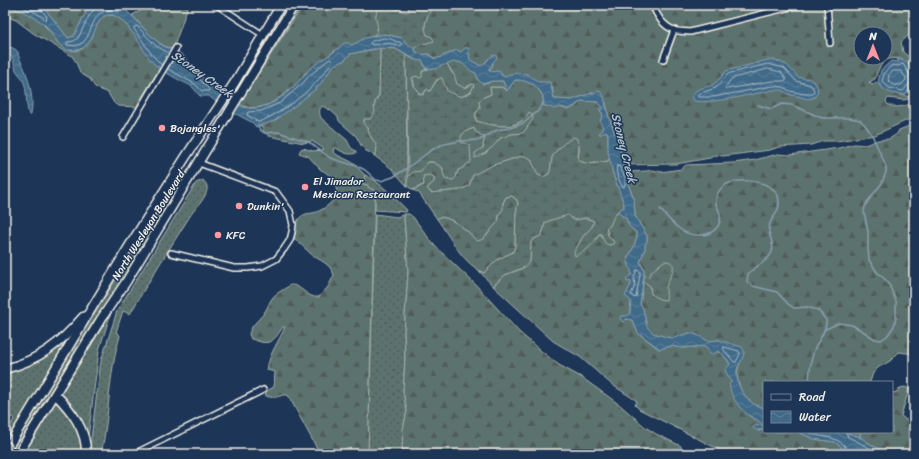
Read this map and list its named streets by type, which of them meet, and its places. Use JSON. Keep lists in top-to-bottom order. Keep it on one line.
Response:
{"streets":{"main road":["North Wesleyan Boulevard"]},"water":["Stoney Creek"],"places":["Bojangles'","El Jimador Mexican Restaurant","Dunkin'","KFC"],"legend":["Road","Water"],"north":"top"}
